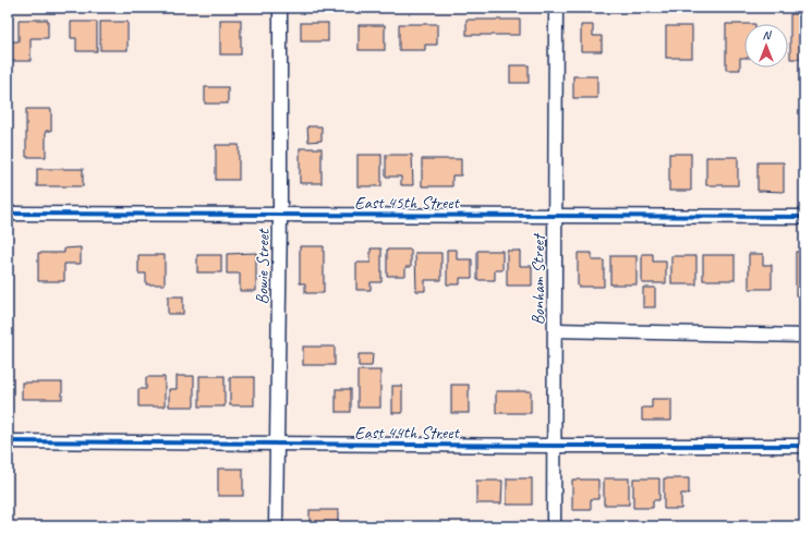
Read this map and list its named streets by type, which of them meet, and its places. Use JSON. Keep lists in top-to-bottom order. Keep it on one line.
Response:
{"streets":{"street":["East 45th Street","Bowie Street","Bonham Street","East 44th Street"]},"crossings":[["East 45th Street","Bowie Street"],["East 45th Street","Bonham Street"],["Bowie Street","East 44th Street"],["Bonham Street","East 44th Street"]],"north":"top"}
